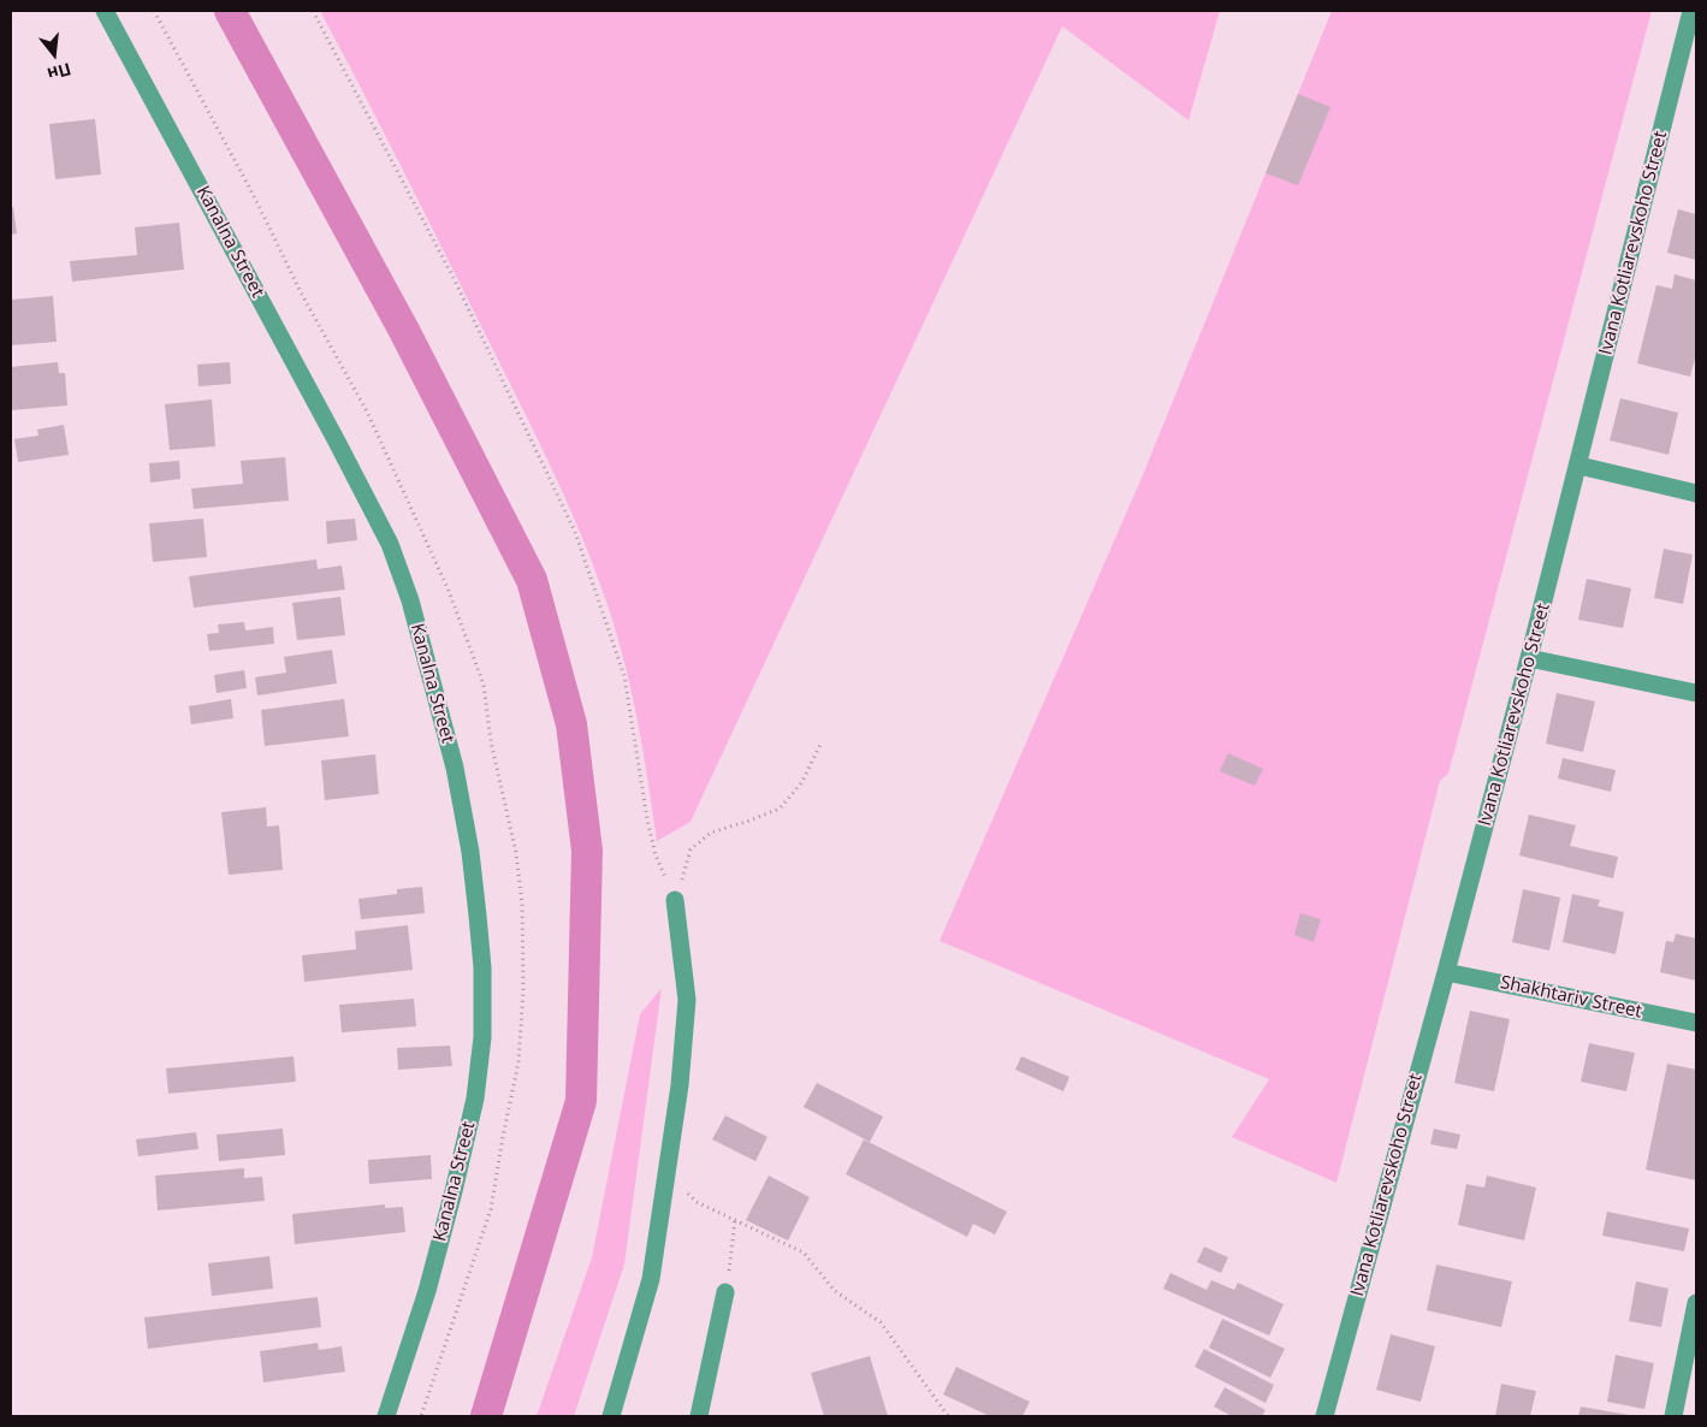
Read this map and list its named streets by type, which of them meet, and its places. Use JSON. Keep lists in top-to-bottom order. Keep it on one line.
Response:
{"streets":{"street":["Kanalna Street","Ivana Kotliarevskoho Street","Shakhtariv Street"]},"crossings":[["Ivana Kotliarevskoho Street","Shakhtariv Street"]],"north":"bottom"}
